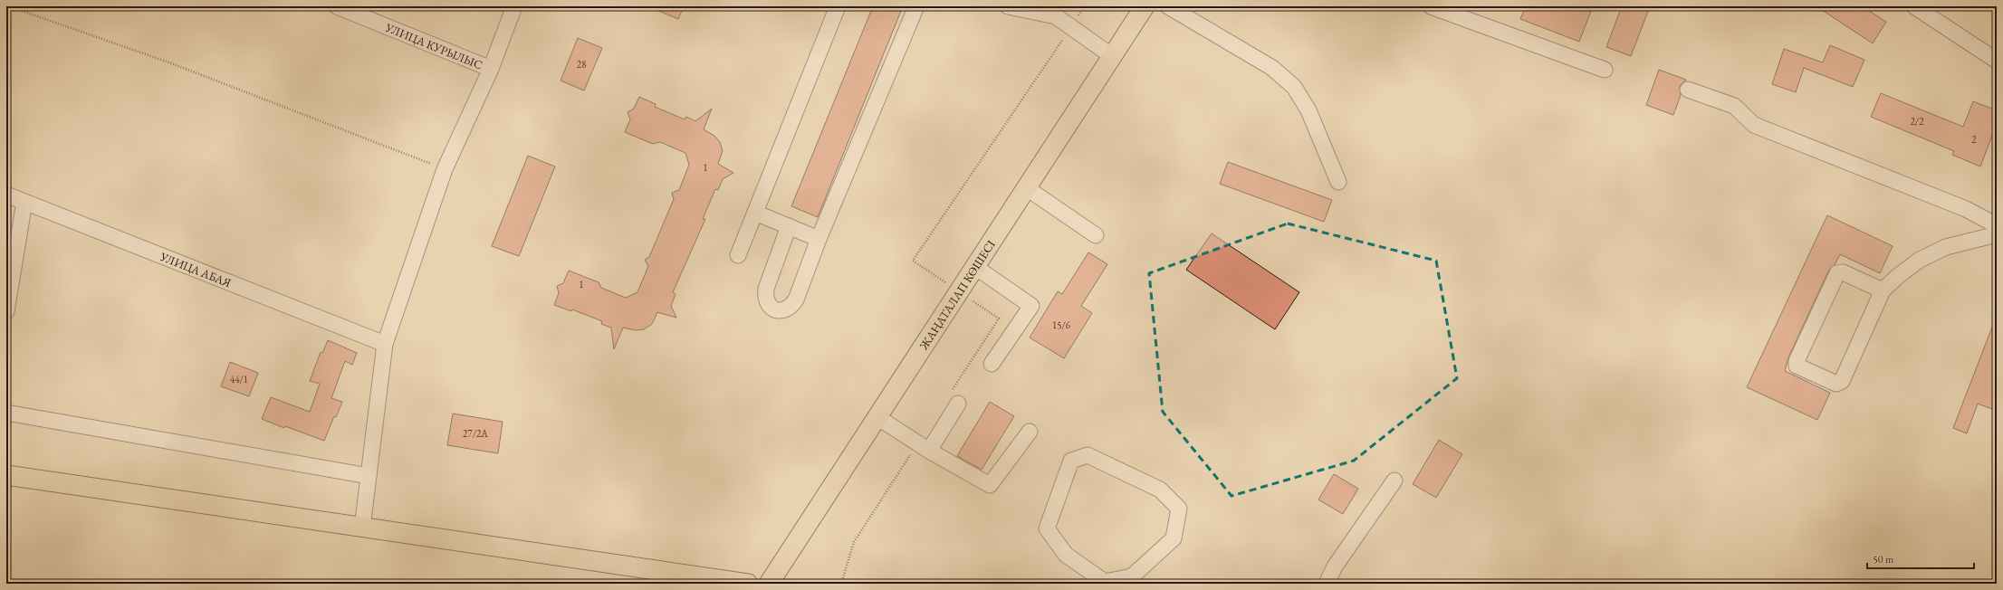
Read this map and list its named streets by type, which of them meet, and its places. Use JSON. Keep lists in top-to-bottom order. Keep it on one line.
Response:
{"streets":{"main road":["ЖАҢАТАЛАП КӨШЕСІ"],"street":["УЛИЦА КУРЫЛЫС","УЛИЦА АБАЯ"]},"house_numbers":["28","2/2","2","1","1","15/6","44/1","27/2А"],"scale_bar":"50 m"}
